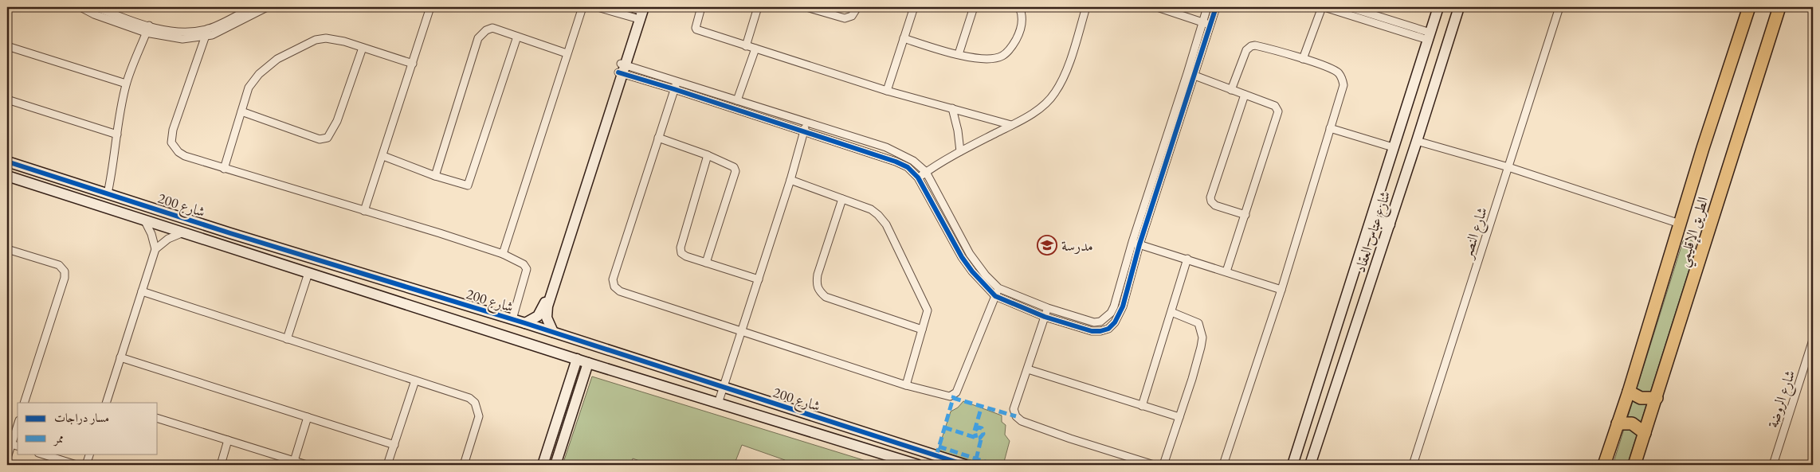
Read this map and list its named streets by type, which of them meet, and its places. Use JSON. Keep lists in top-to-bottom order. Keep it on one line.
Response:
{"streets":{"highway":["الطريق الإقليمي"],"street":["شارع 200","شارع عباس العقاد","شارع النصر","شارع الروضة"]},"places":{"school or university":["مدرسة"]},"legend":["مسار دراجات","ممر"]}
